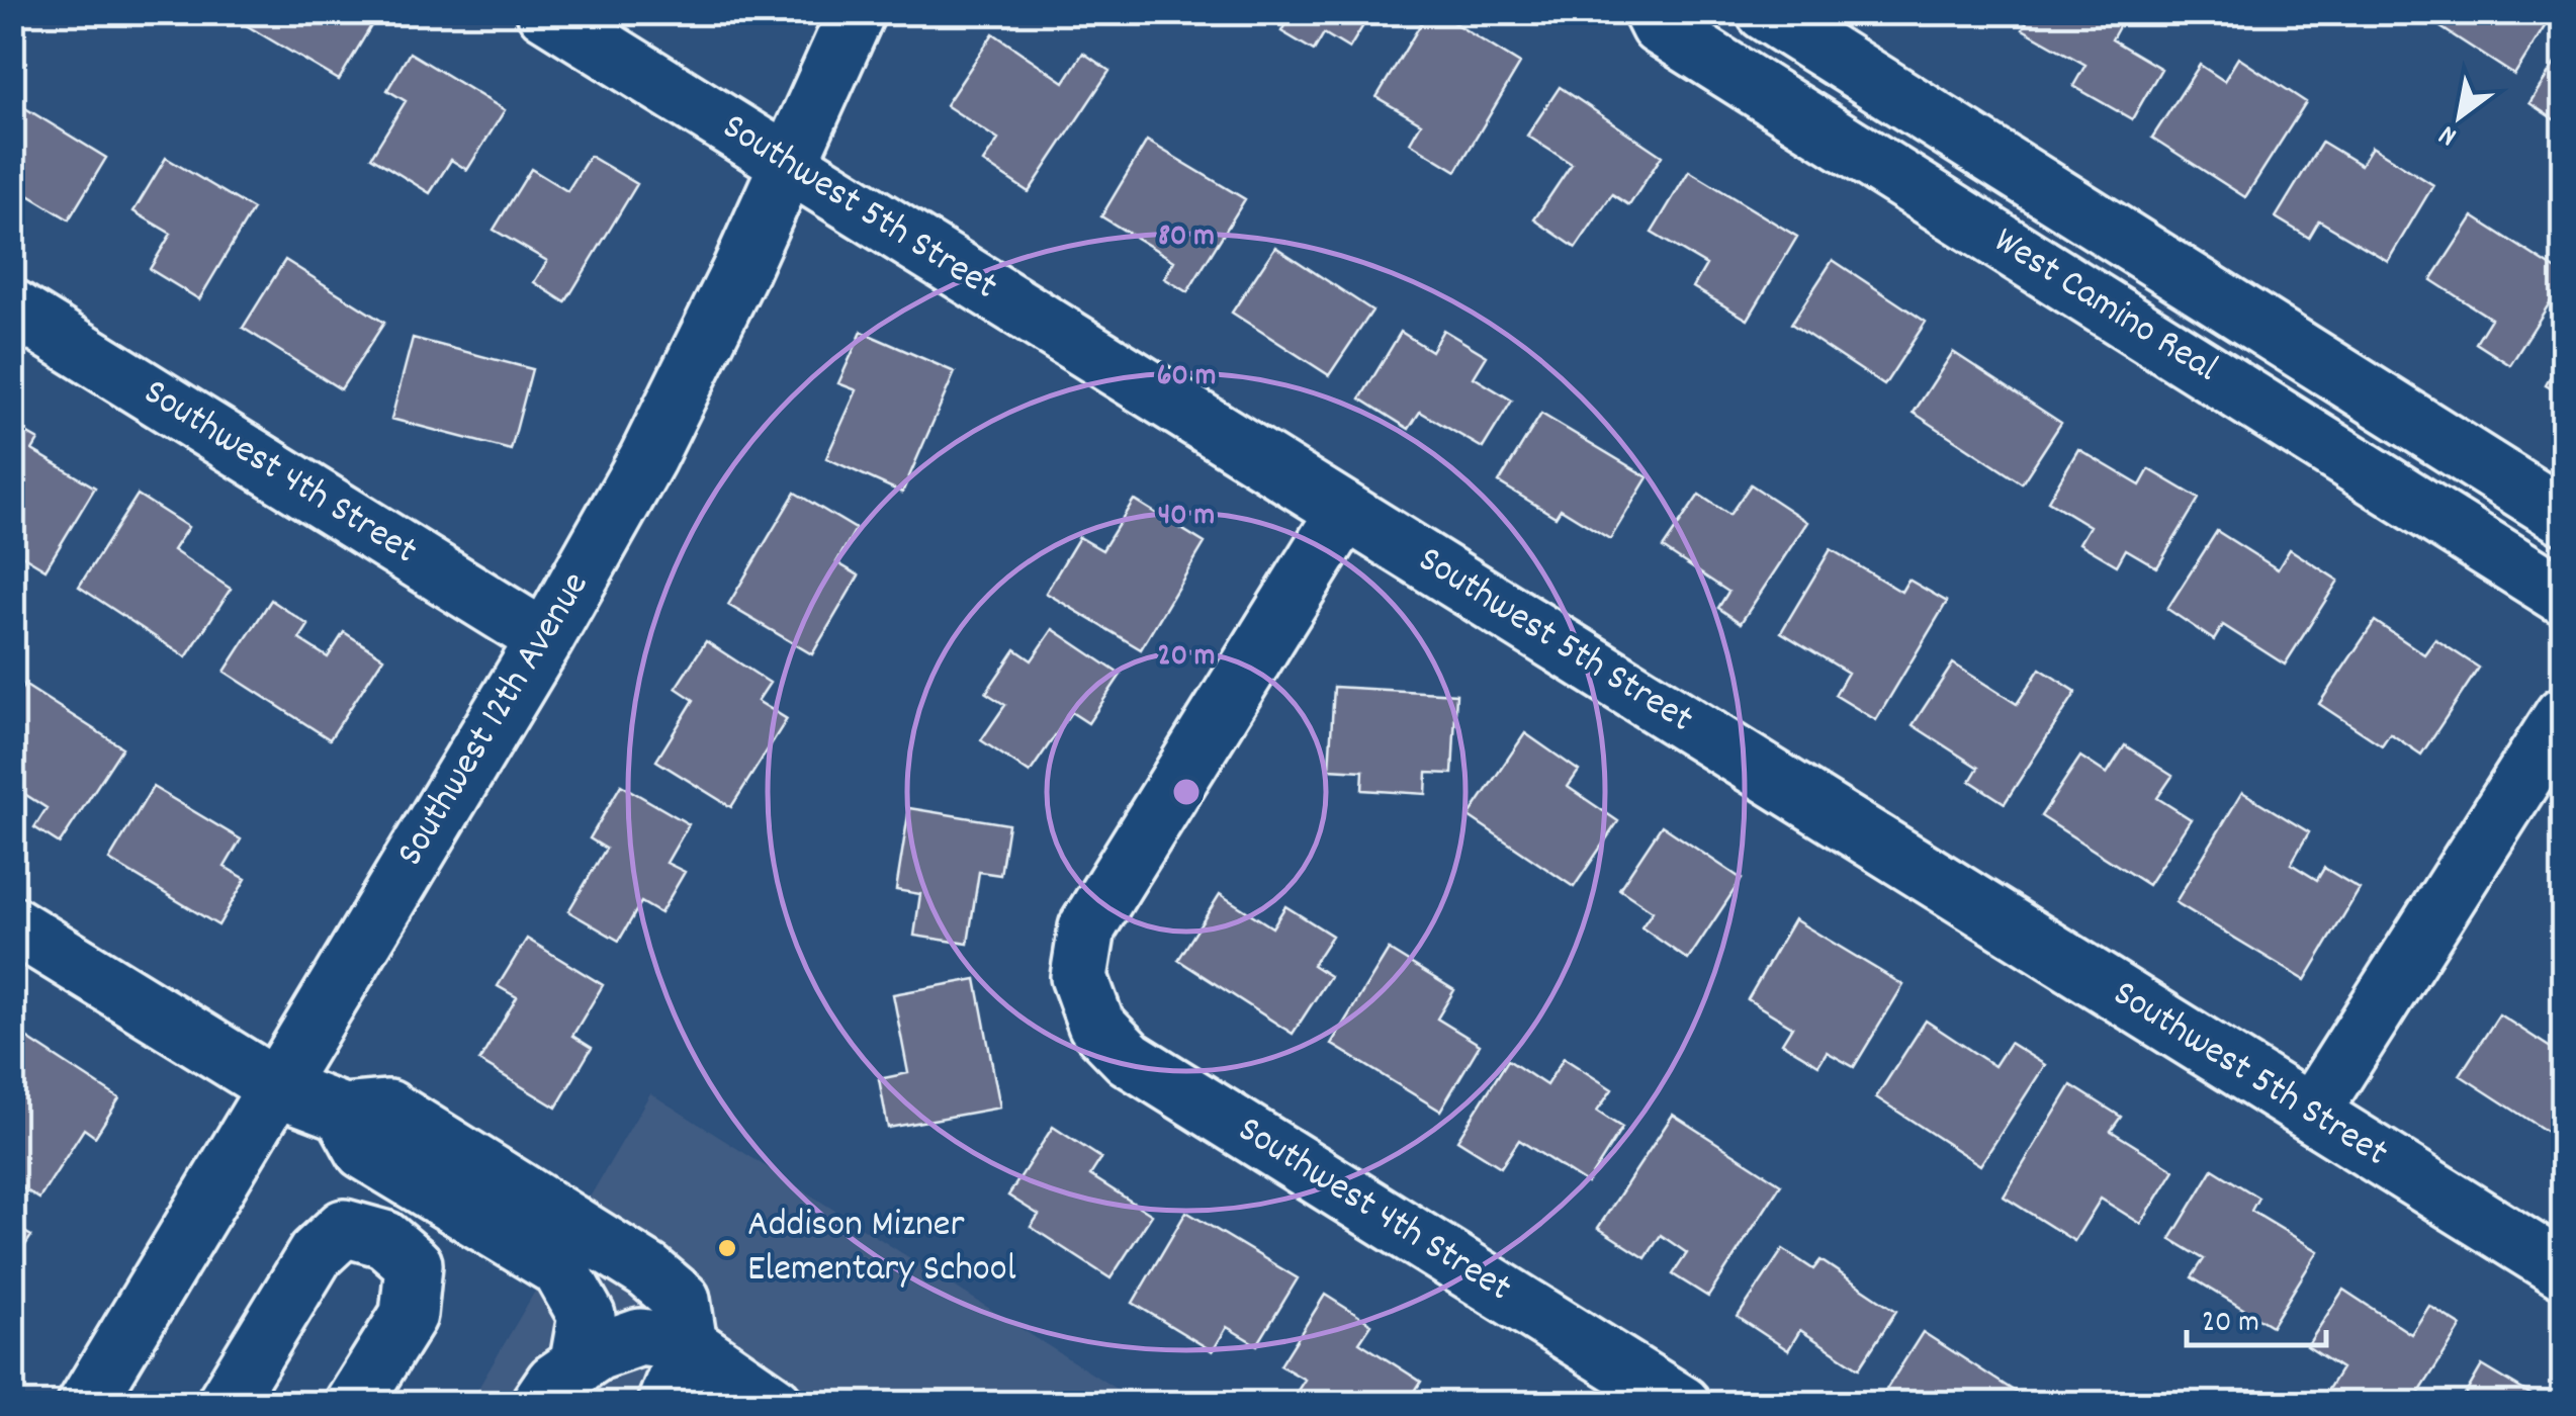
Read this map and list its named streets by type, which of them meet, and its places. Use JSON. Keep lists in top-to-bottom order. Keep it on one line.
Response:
{"streets":{"street":["Southwest 5th Street","West Camino Real","Southwest 4th Street","Southwest 12th Avenue"]},"crossings":[["Southwest 5th Street","Southwest 4th Street"],["Southwest 5th Street","Southwest 12th Avenue"],["Southwest 4th Street","Southwest 12th Avenue"]],"places":["Addison Mizner Elementary School"],"scale_bar":"20 m","north":"bottom left","rings":["80 m","60 m","40 m","20 m"]}
